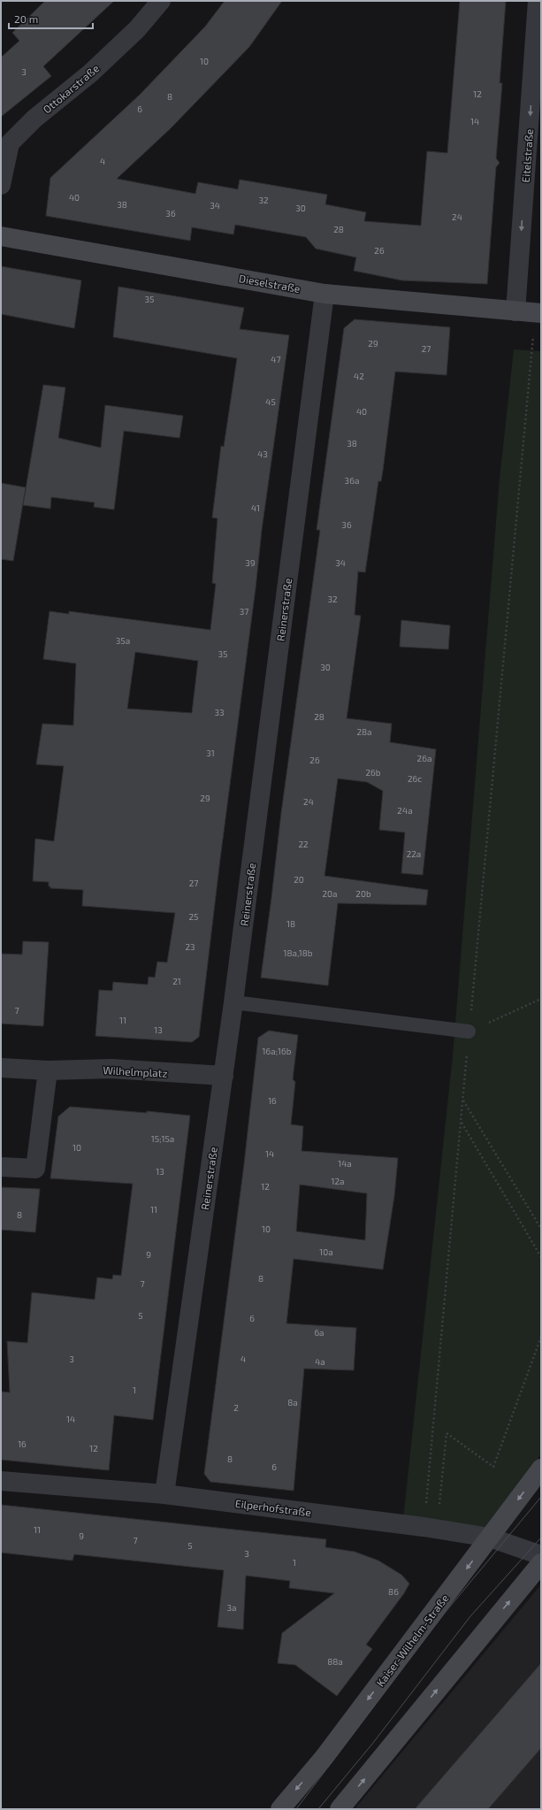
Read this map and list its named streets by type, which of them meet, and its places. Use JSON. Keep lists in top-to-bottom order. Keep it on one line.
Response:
{"streets":{"main road":["Dieselstraße","Kaiser-Wilhelm-Straße"],"street":["Ottokarstraße","Eitelstraße","Reinerstraße","Wilhelmplatz","Eilperhofstraße"]},"crossings":[["Eitelstraße","Dieselstraße"],["Dieselstraße","Reinerstraße"],["Reinerstraße","Wilhelmplatz"],["Reinerstraße","Eilperhofstraße"],["Eilperhofstraße","Kaiser-Wilhelm-Straße"]],"one_way":["Eitelstraße"],"house_numbers":["10","3","12","8","6","14","4","40","32","38","34","30","36","24","28","26","35","29","27","47","42","45","40","38","43","36a","41","36","39","34","32","37","35a","35","30","33","28","28a","31","26a","26","26b","26c","29","24","24a","22","22a","20","27","20a","20b","25","18","23","18a,18b","21","7","11","13","16a;16b","16","15;15a","10","14","14a","13","12a","12","11","8","10","10a","9","8","7","5","6","6a","3","4","4a","1","8a","2","14","16","12","8","6","11","9","7","5","3","1","86","3a","88a"],"scale_bar":"20 m"}
